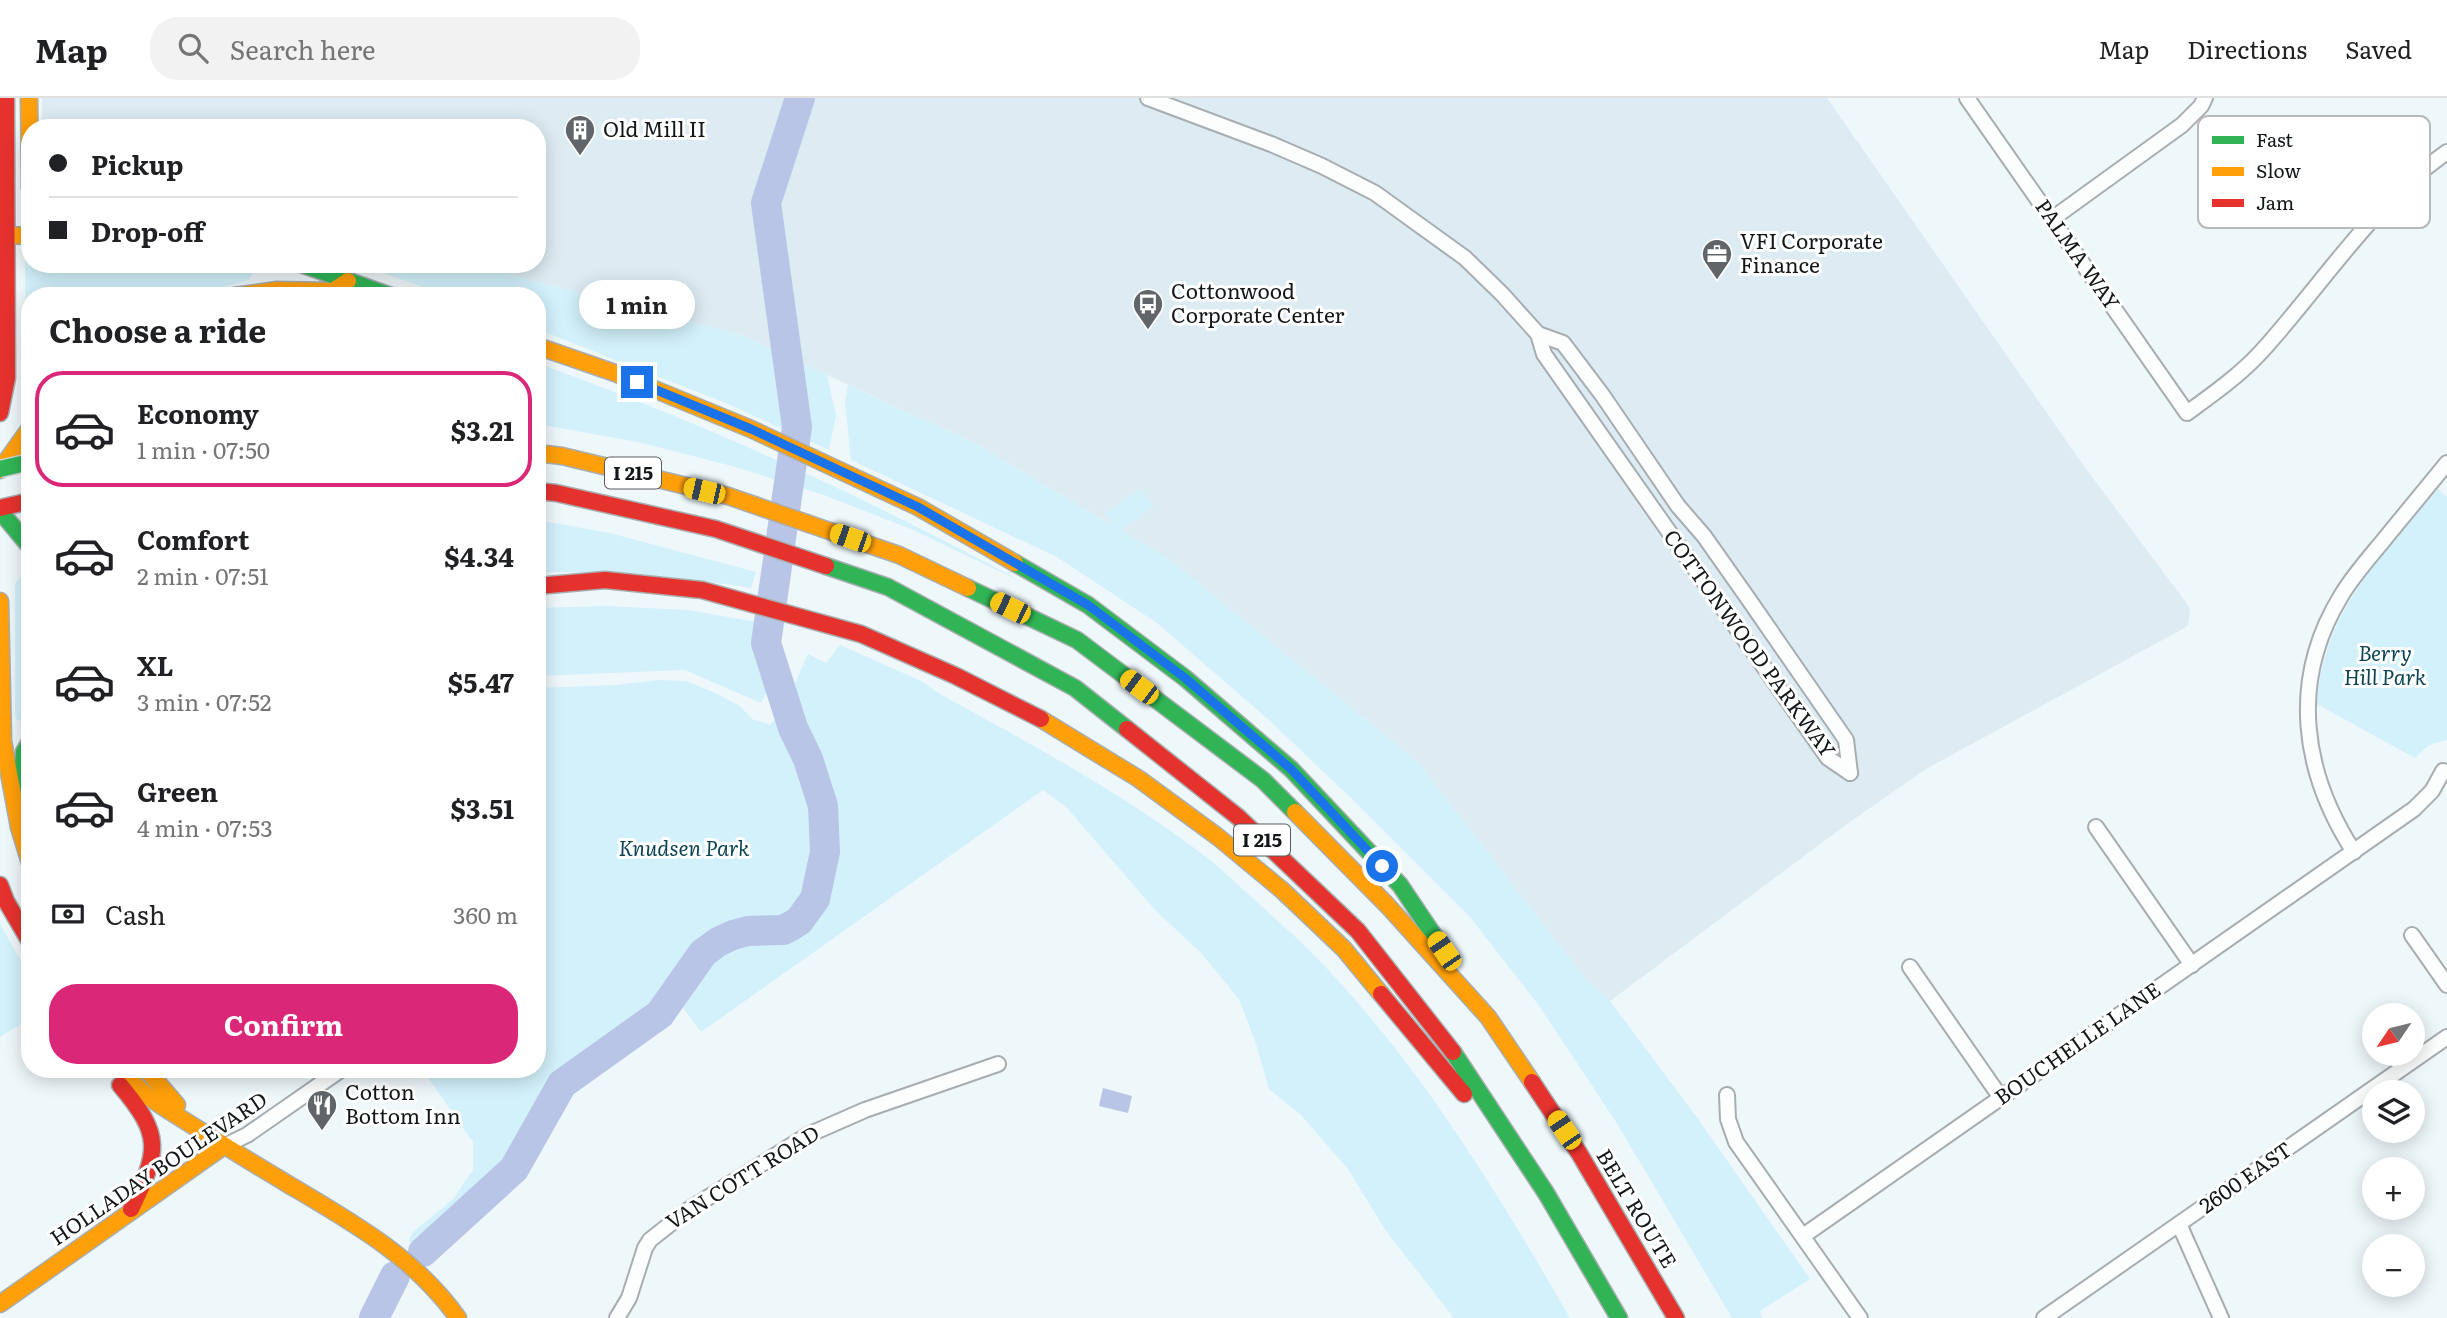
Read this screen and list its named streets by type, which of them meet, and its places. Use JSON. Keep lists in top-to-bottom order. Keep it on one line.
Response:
{"streets":{"main road":["I 215","HOLLADAY BOULEVARD","BELT ROUTE"],"street":["PALMA WAY","COTTONWOOD PARKWAY","BOUCHELLE LANE","VAN COTT ROAD","2600 EAST"]},"parks":["Berry Hill Park","Knudsen Park"],"places":{"building":["Old Mill II"],"office":["VFI Corporate Finance"],"bus stop":["Cottonwood Corporate Center"],"restaurant":["Cotton Bottom Inn"]},"legend":["Fast","Slow","Jam"],"north":"bottom left","page":{"header":"Map","search":"Search here","nav":["Map","Directions","Saved"],"banner":["Pickup","Drop-off"],"bubble":"1 min","heading":"Choose a ride","list":[{"name":"Economy","note":"1 min · 07:50","value":"$3.21"},{"name":"Comfort","note":"2 min · 07:51","value":"$4.34"},{"name":"XL","note":"3 min · 07:52","value":"$5.47"},{"name":"Green","note":"4 min · 07:53","value":"$3.51"}],"pay":["Cash","360 m"],"buttons":"Confirm","map_buttons":["+","−"]}}
